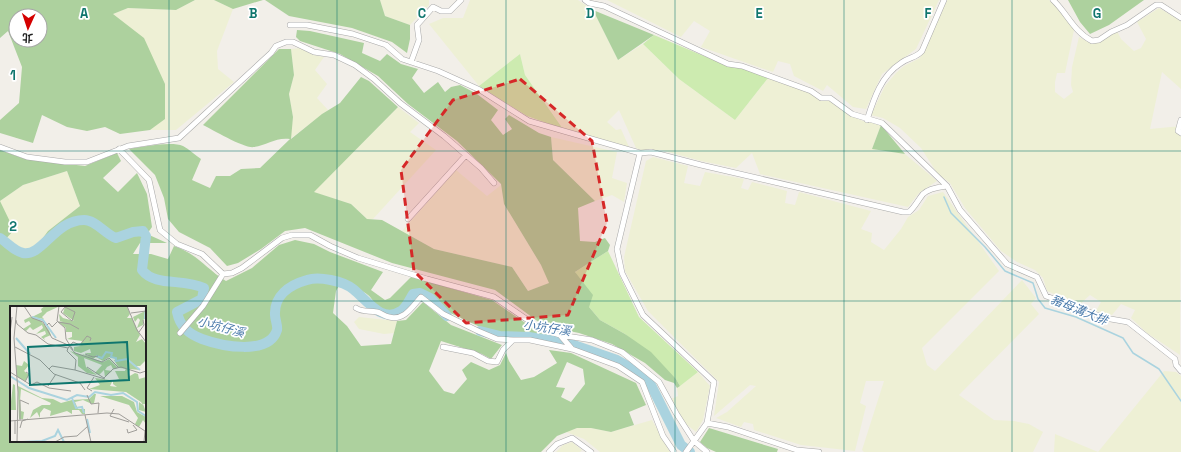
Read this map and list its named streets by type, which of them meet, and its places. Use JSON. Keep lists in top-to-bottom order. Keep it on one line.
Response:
{"water":["豬母溝大排","小坑仔溪"],"north":"bottom","grid":{"columns":["A","B","C","D","E","F","G"],"rows":["1","2"]}}
